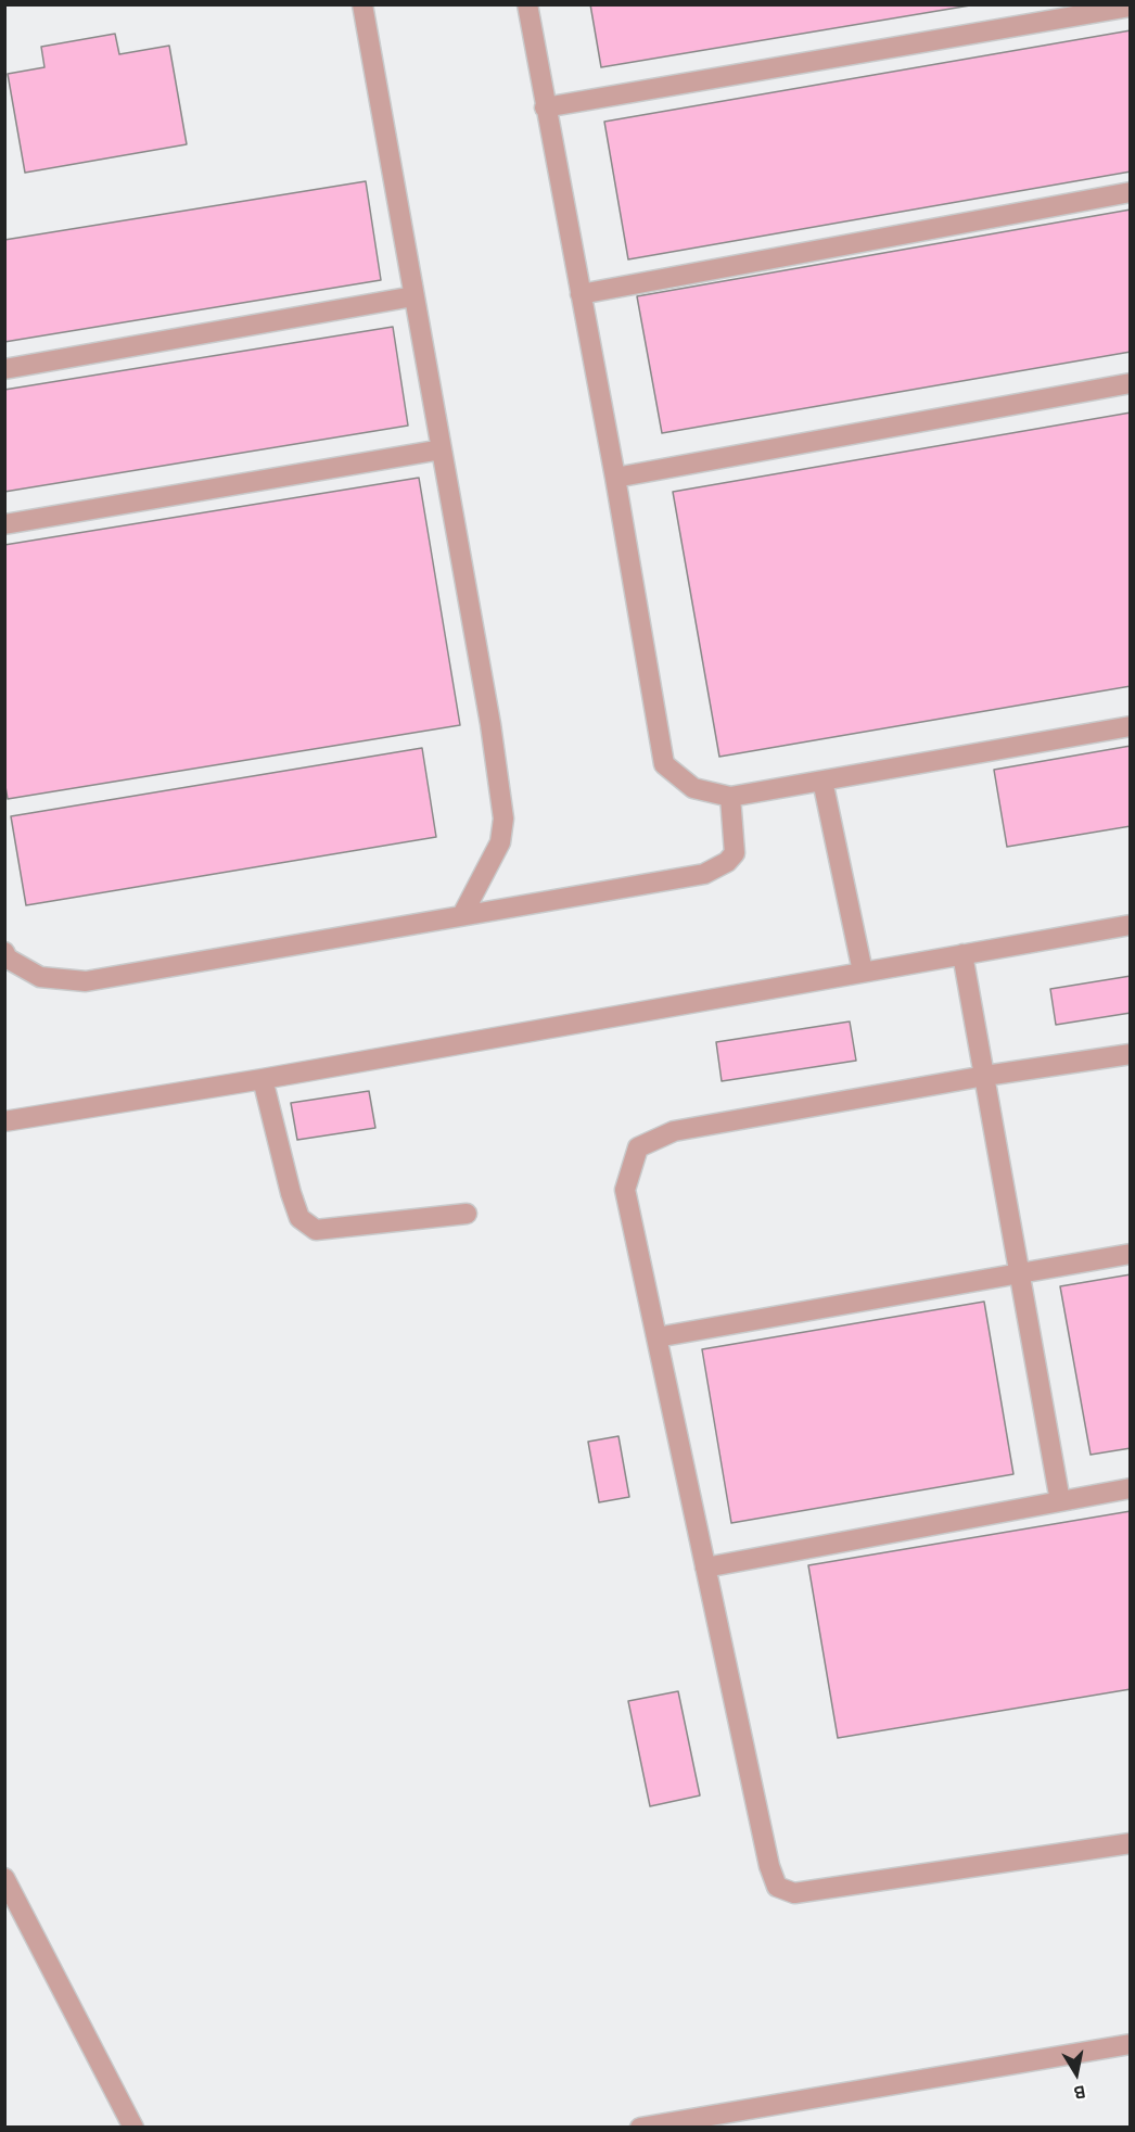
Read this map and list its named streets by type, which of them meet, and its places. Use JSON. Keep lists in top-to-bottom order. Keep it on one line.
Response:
{"north":"bottom"}
